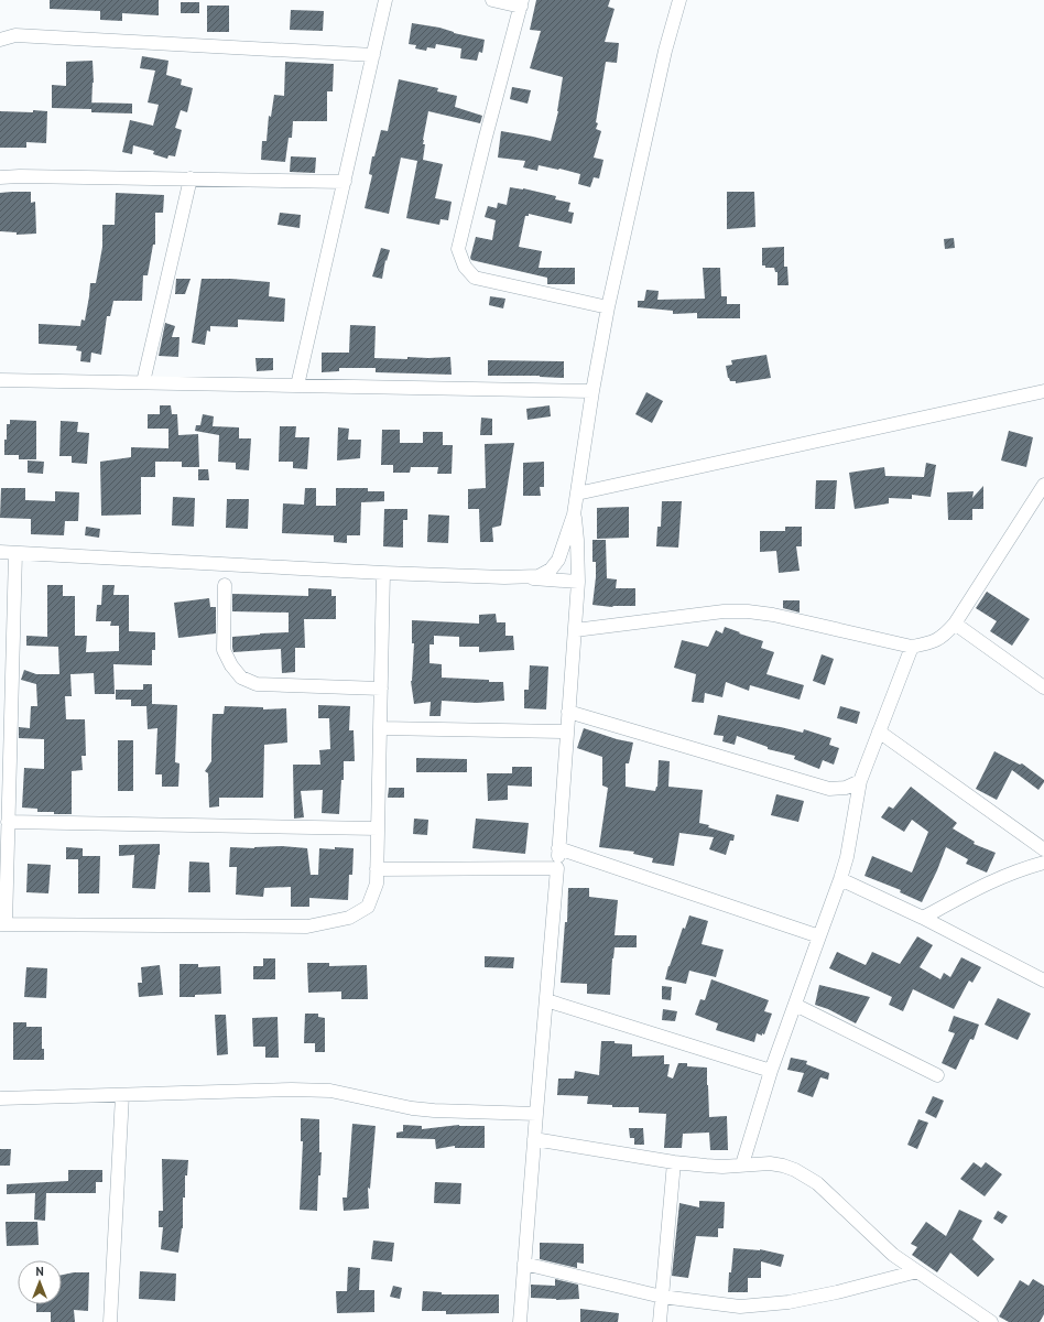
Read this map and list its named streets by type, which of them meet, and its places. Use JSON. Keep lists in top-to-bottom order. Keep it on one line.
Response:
{"north":"top"}
